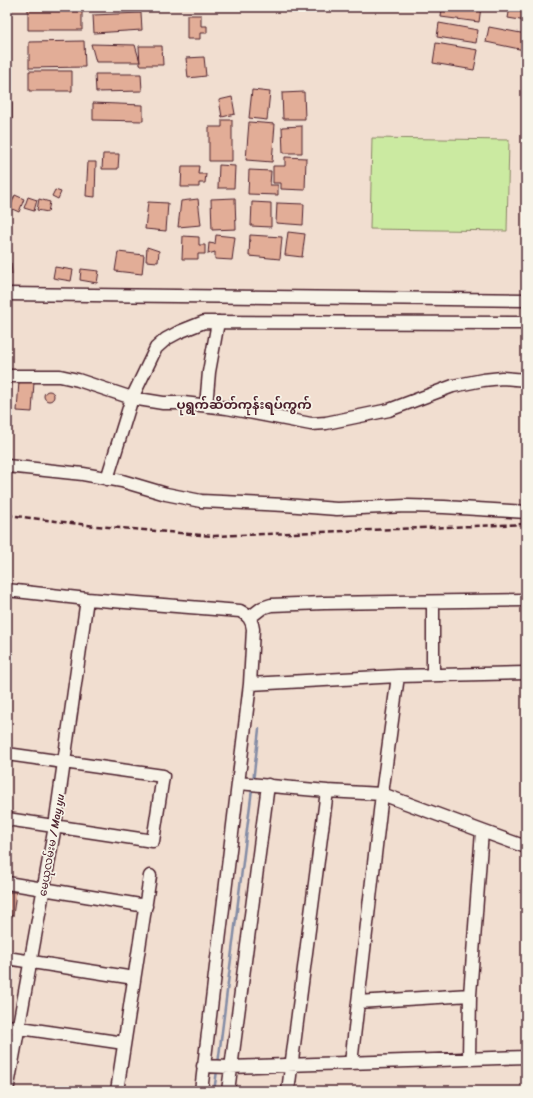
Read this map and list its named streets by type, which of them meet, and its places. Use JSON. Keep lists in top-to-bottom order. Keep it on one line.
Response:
{"streets":{"street":["မေယုလမ်းမ / May yu"]},"districts":["ပုရွက်ဆိတ်ကုန်းရပ်ကွက်"]}
